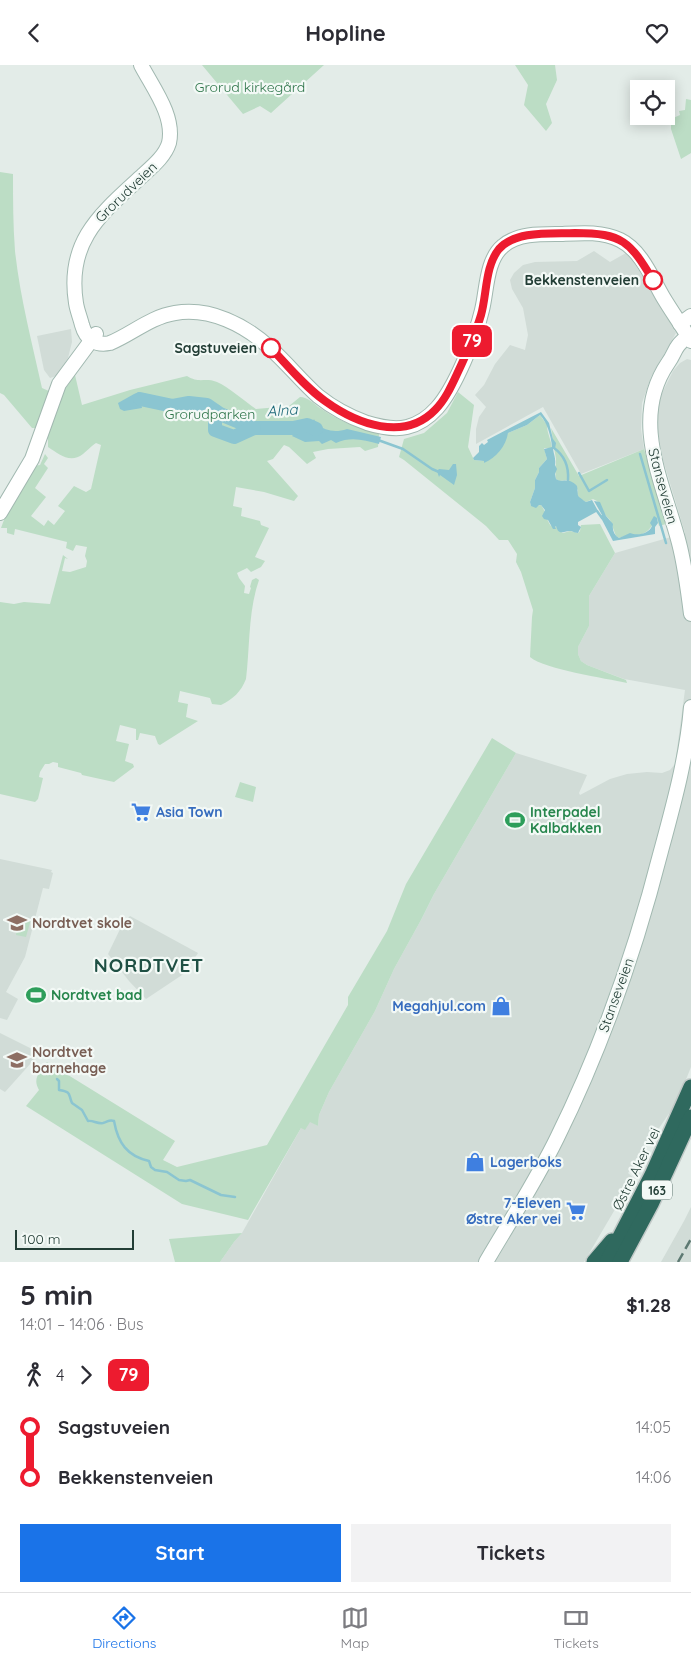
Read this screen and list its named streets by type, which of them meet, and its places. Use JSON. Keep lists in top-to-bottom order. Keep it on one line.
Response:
{"streets":{"highway":["Østre Aker vei","163"],"street":["Grorudveien","Stanseveien"]},"districts":["NORDTVET"],"water":["Alna"],"parks":["Grorud kirkegård","Grorudparken"],"places":{"other":["Bekkenstenveien","Sagstuveien"],"supermarket":["Asia Town","7-Eleven Østre Aker vei"],"sports":["Interpadel Kalbakken","Nordtvet bad"],"school or university":["Nordtvet skole","Nordtvet barnehage"],"shop":["Megahjul.com","Lagerboks"]},"lines":["bus line 79"],"scale_bar":"100 m","page":{"header":"Hopline","on_map":"79","scale":"100 m","heading":["5 min","14:01 – 14:06 · Bus","$1.28"],"legs":["4","79"],"list":[{"name":"Sagstuveien","value":"14:05"},{"name":"Bekkenstenveien","value":"14:06"}],"buttons":["Start","Tickets"],"tabs":["Directions","Map","Tickets"]}}
